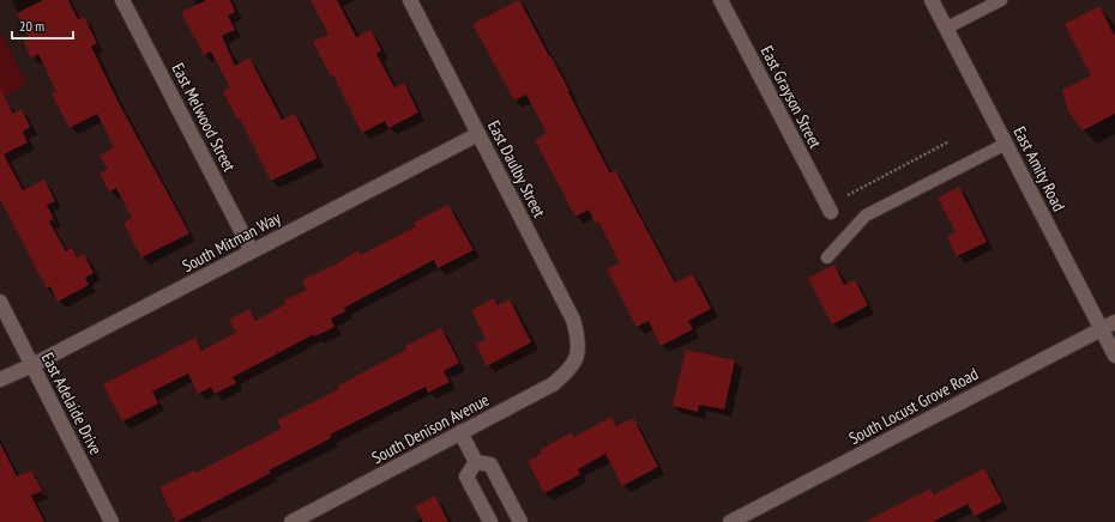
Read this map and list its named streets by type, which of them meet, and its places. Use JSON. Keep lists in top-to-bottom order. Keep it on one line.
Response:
{"streets":{"street":["East Grayson Street","East Melwood Street","East Daulby Street","East Amity Road","South Mitman Way","East Adelaide Drive","South Locust Grove Road","South Denison Avenue"]},"crossings":[["East Melwood Street","South Mitman Way"],["East Daulby Street","South Mitman Way"],["East Daulby Street","South Denison Avenue"],["East Amity Road","South Locust Grove Road"],["South Mitman Way","East Adelaide Drive"]],"scale_bar":"20 m"}
